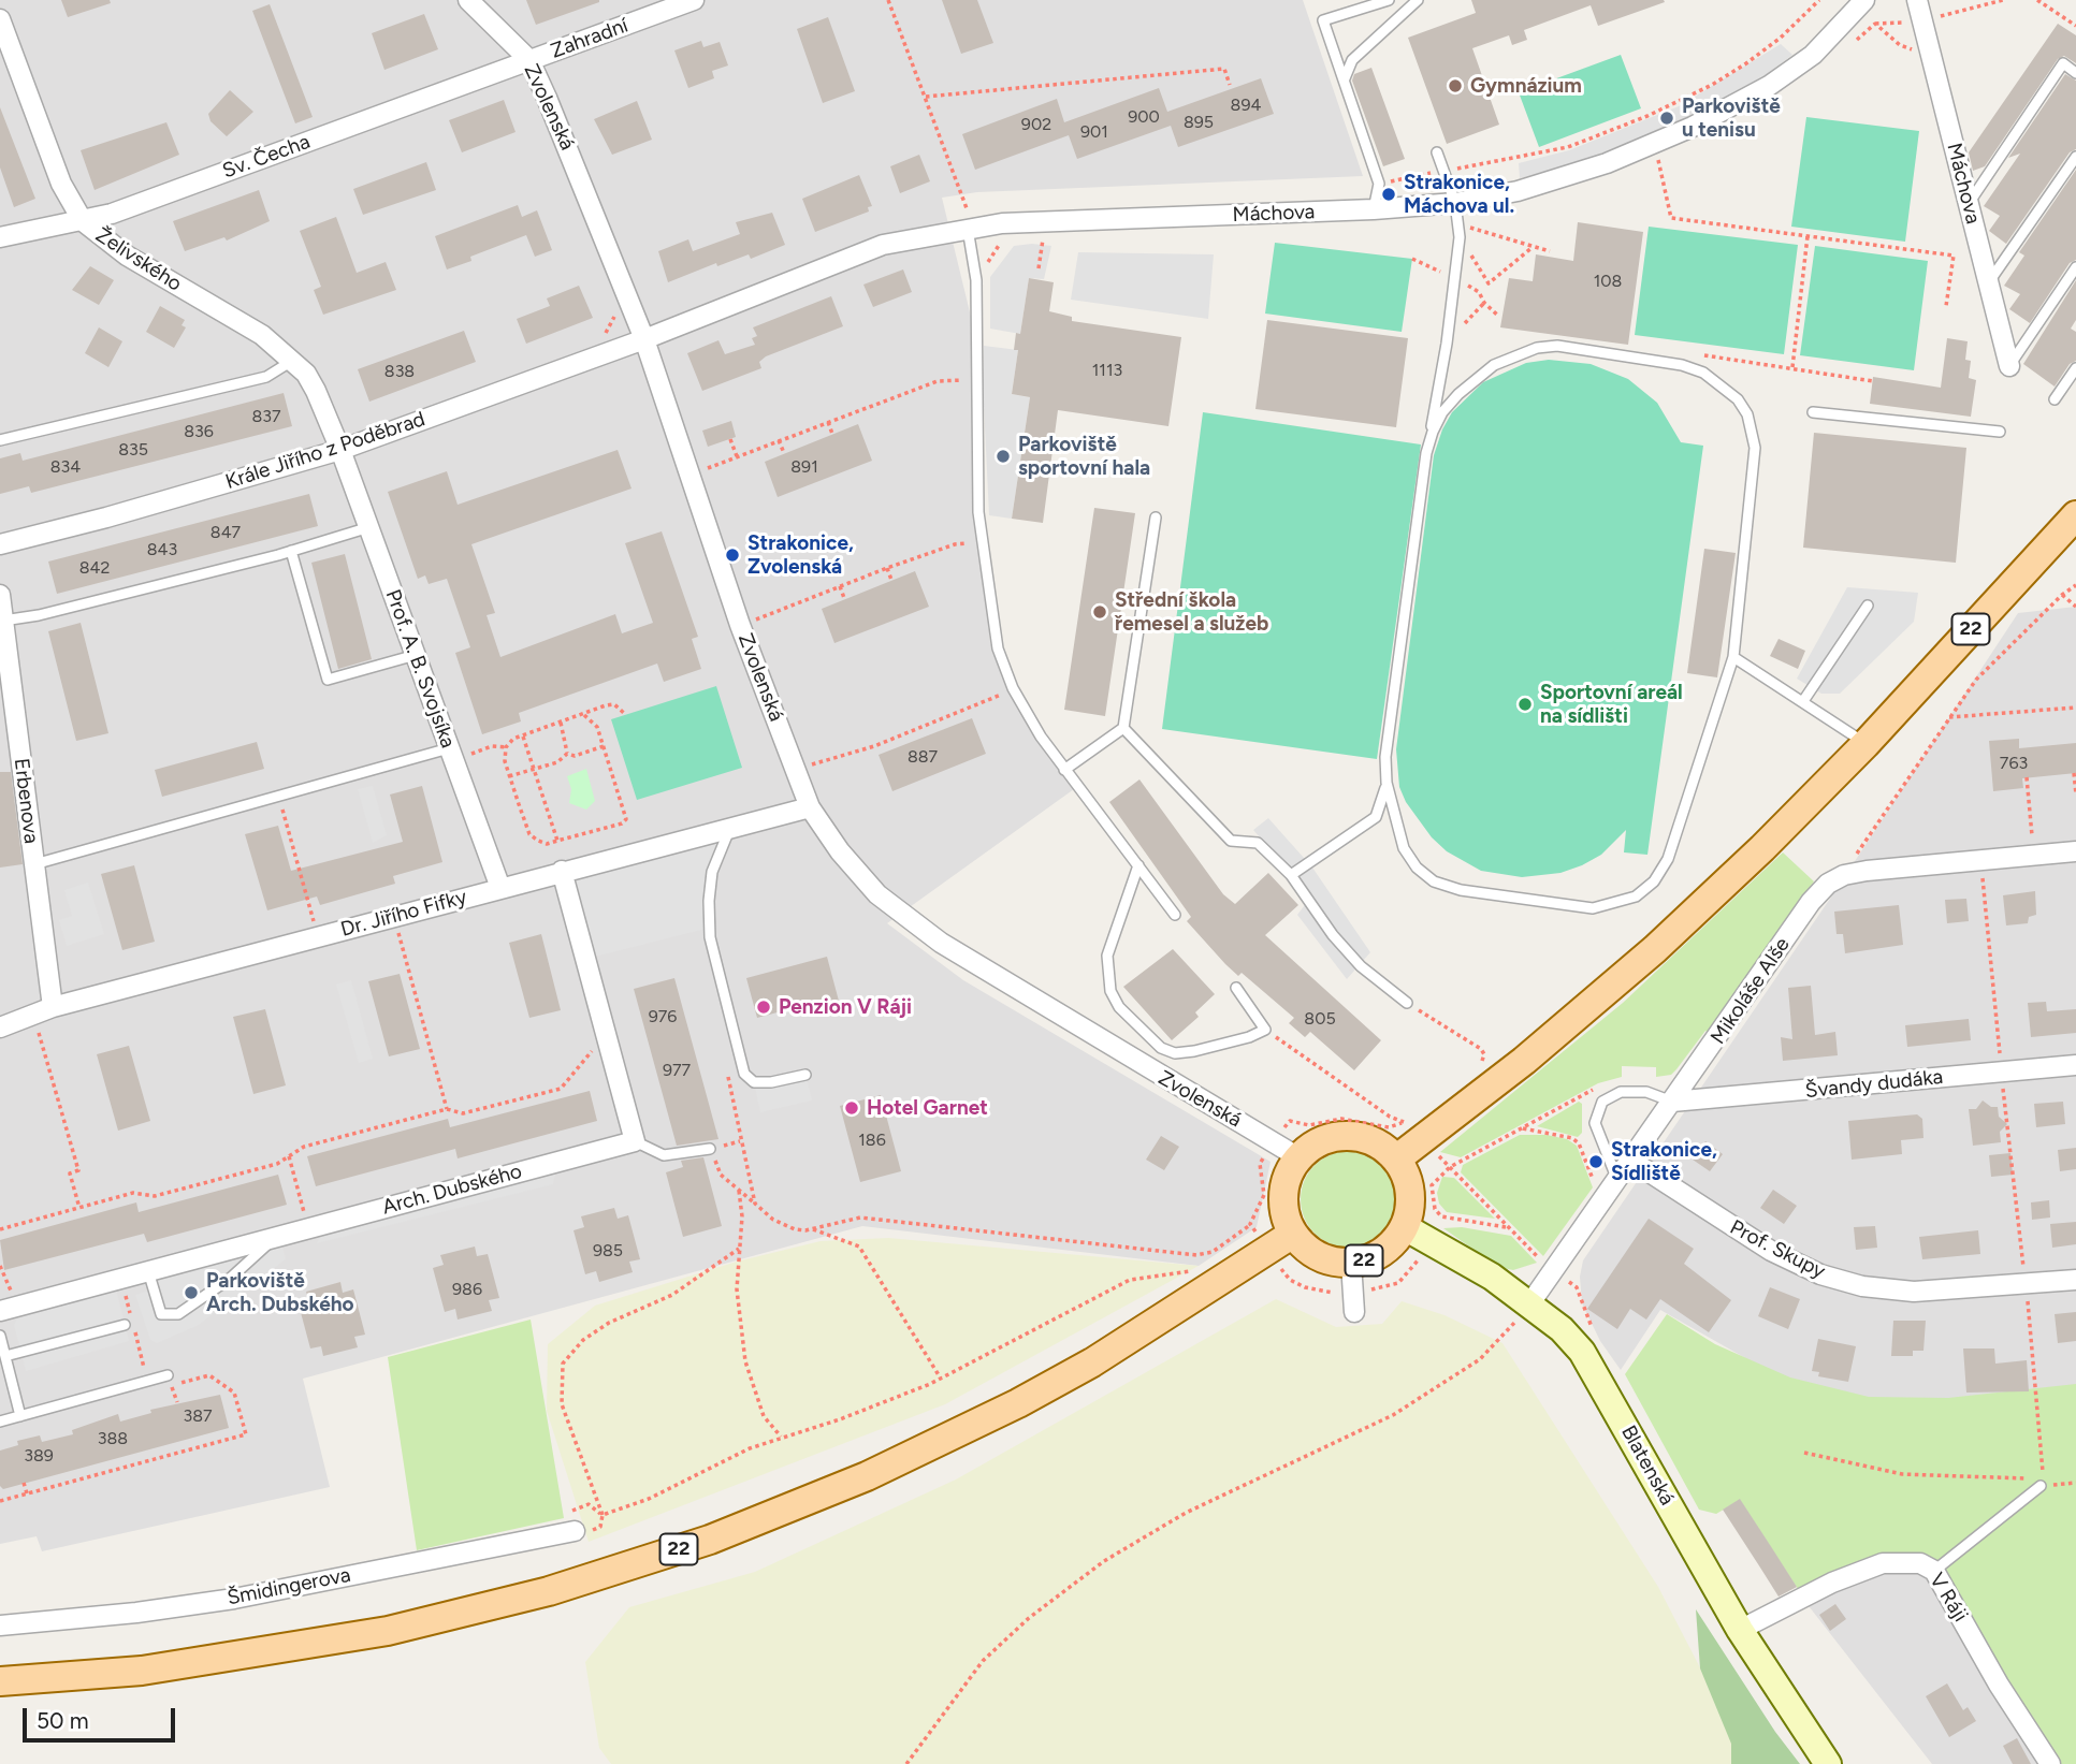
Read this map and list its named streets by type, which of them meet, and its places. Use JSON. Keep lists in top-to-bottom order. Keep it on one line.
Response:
{"streets":{"main road":["22"],"street":["Zahradní","Zvolenská","Sv. Čecha","Máchova","Želivského","Krále Jiřího z Poděbrad","Prof. A. B. Svojsíka","Erbenova","Dr. Jiřího Fifky","Mikoláše Alše","Švandy dudáka","Arch. Dubského","Prof. Skupy","Blatenská","Šmidingerova","V Ráji"]},"crossings":[["Zahradní","Zvolenská"],["Zahradní","Sv. Čecha"],["Zvolenská","Sv. Čecha"],["Zvolenská","Máchova"],["Zvolenská","Krále Jiřího z Poděbrad"],["Zvolenská","22"],["Zvolenská","Dr. Jiřího Fifky"],["Zvolenská","Blatenská"],["Sv. Čecha","Želivského"],["Máchova","Krále Jiřího z Poděbrad"],["Želivského","Krále Jiřího z Poděbrad"],["Želivského","Prof. A. B. Svojsíka"],["Krále Jiřího z Poděbrad","Prof. A. B. Svojsíka"],["22","Blatenská"],["Prof. A. B. Svojsíka","Dr. Jiřího Fifky"],["Erbenova","Dr. Jiřího Fifky"],["Mikoláše Alše","Švandy dudáka"],["Mikoláše Alše","Prof. Skupy"],["Mikoláše Alše","Blatenská"],["Blatenská","V Ráji"]],"places":["Gymnázium","Parkoviště u tenisu","Strakonice, Máchova ul.","Parkoviště sportovní hala","Strakonice, Zvolenská","Střední škola řemesel a služeb","Sportovní areál na sídlišti","Penzion V Ráji","Hotel Garnet","Strakonice, Sídliště","Parkoviště Arch. Dubského"],"house_numbers":["894","900","895","902","901","108","1113","838","837","836","835","834","891","847","843","842","887","763","976","805","977","186","985","986","387","388","389"],"scale_bar":"50 m"}
